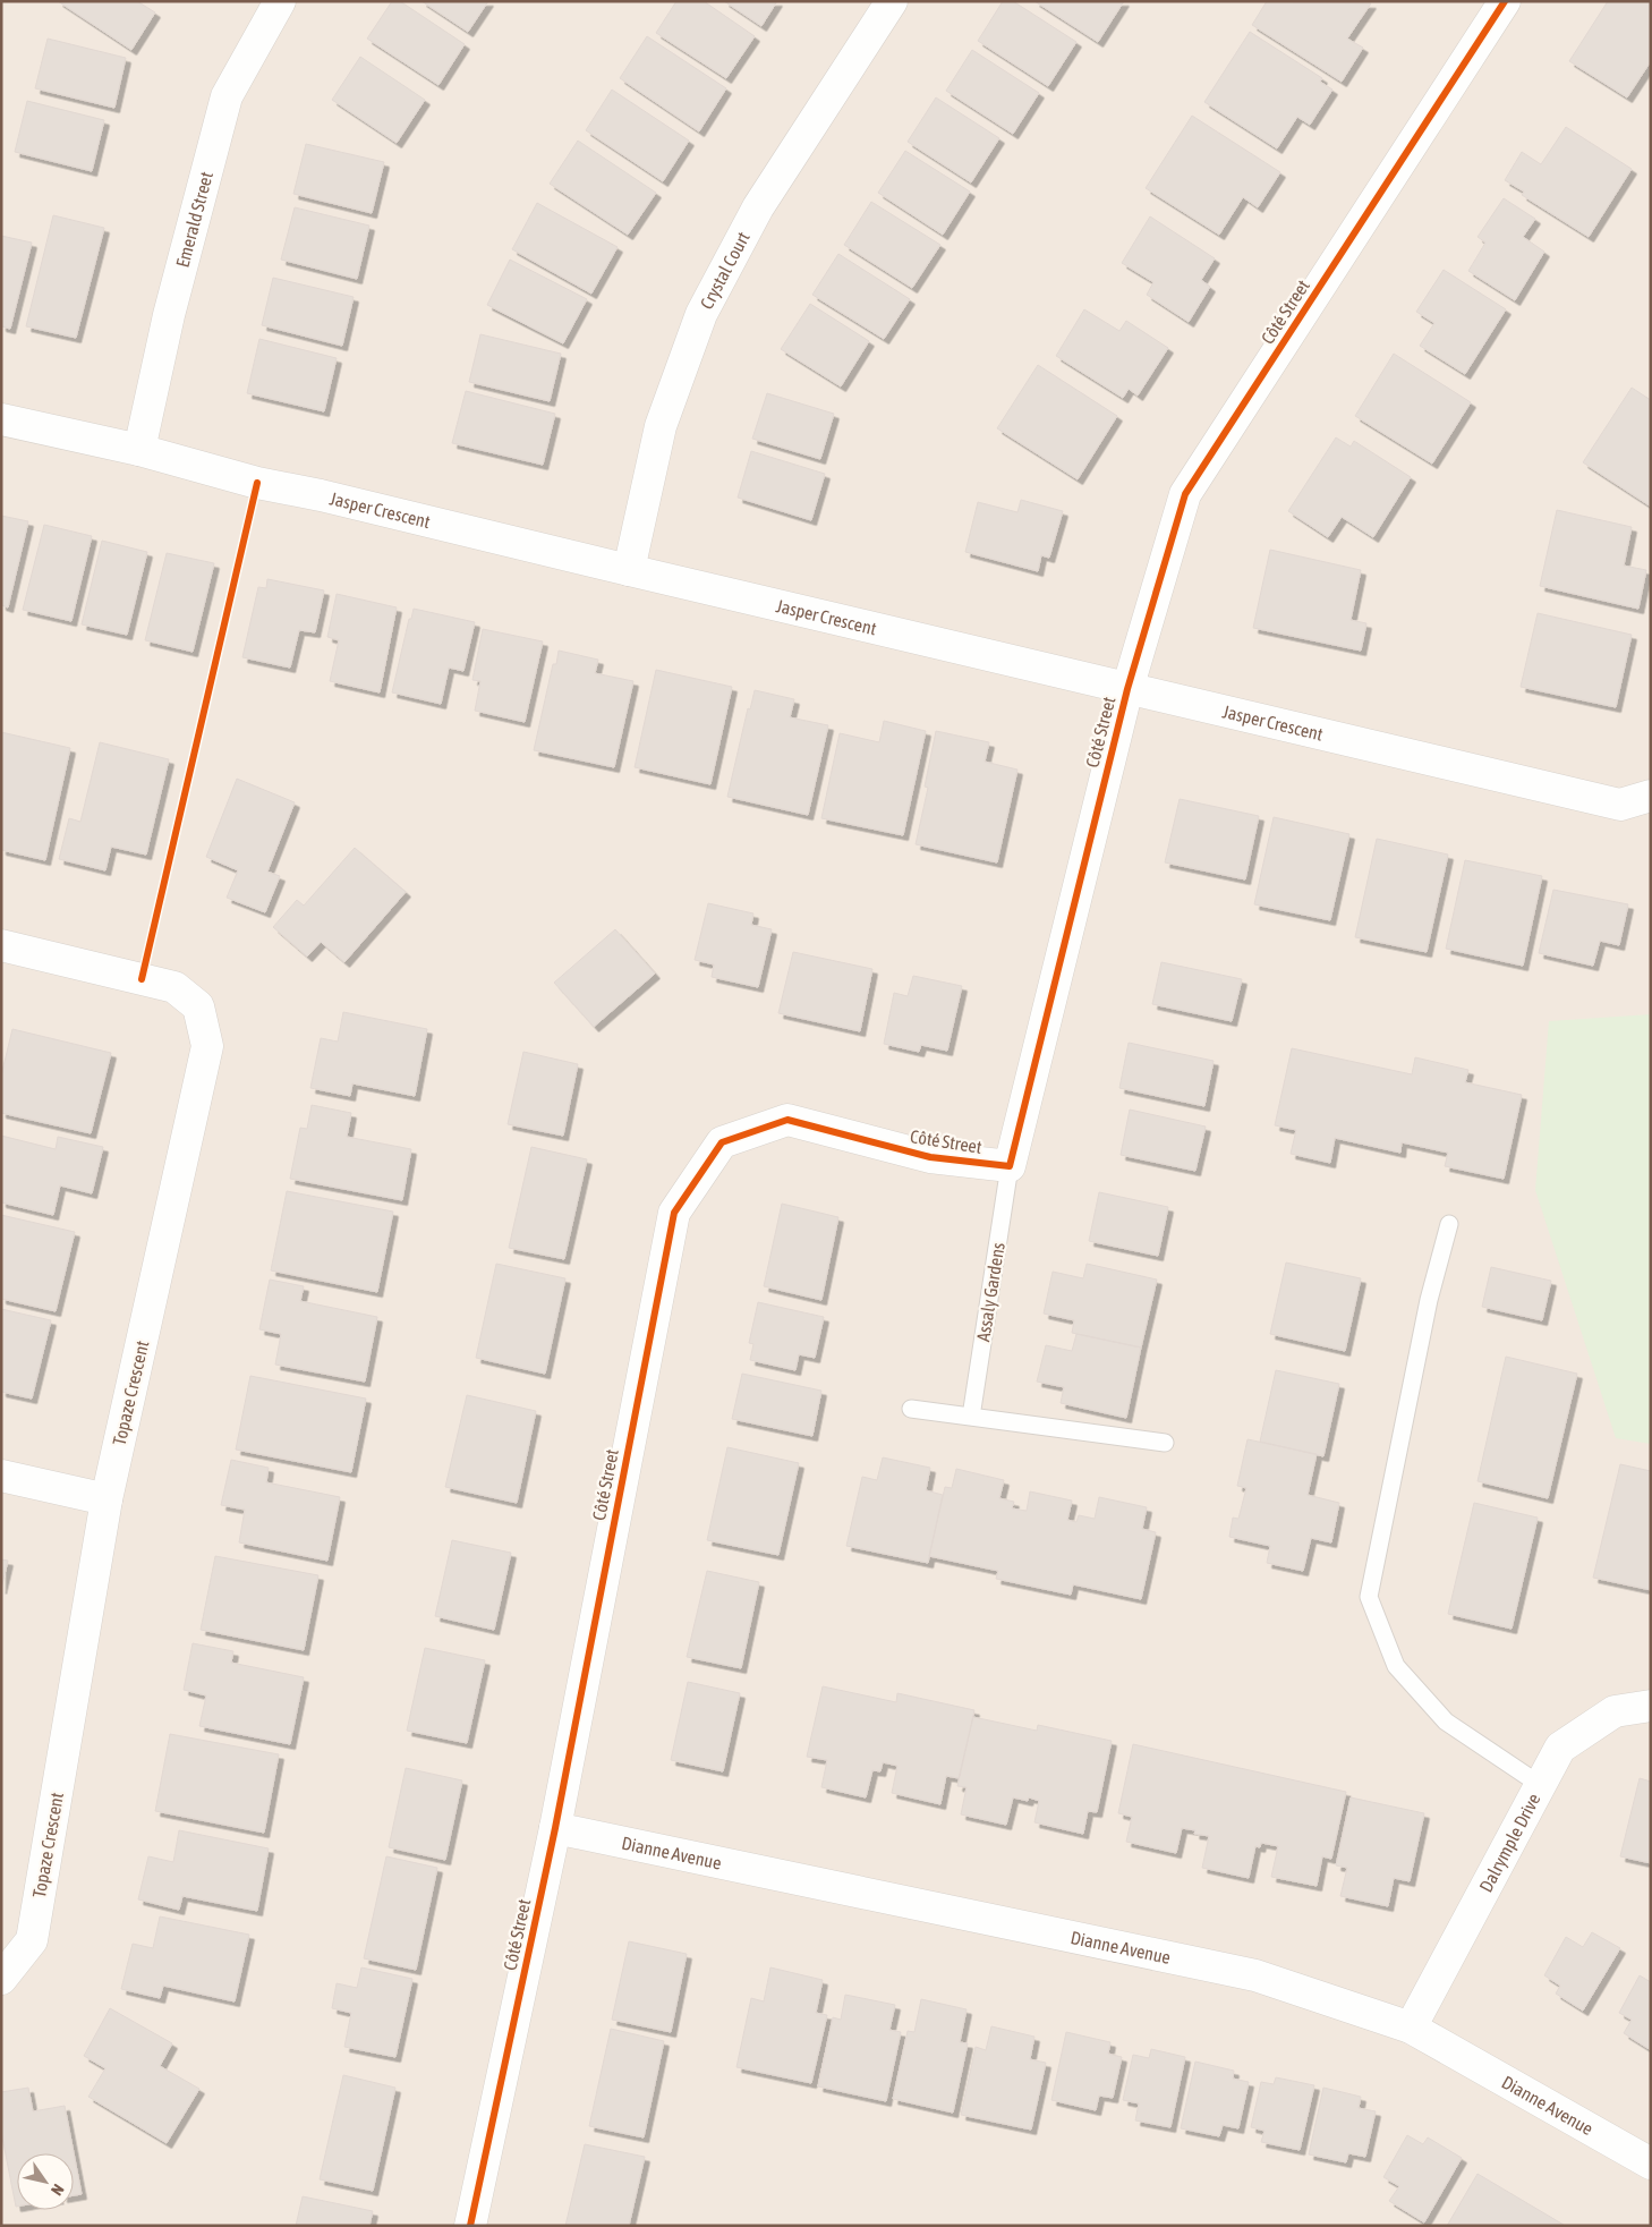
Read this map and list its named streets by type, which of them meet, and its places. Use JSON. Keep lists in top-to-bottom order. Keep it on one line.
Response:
{"streets":{"street":["Emerald Street","Crystal Court","Côté Street","Jasper Crescent","Topaze Crescent","Dalrymple Drive","Dianne Avenue"],"lane":["Assaly Gardens"]},"crossings":[["Emerald Street","Jasper Crescent"],["Crystal Court","Jasper Crescent"],["Côté Street","Jasper Crescent"],["Côté Street","Assaly Gardens"],["Côté Street","Dianne Avenue"],["Dalrymple Drive","Dianne Avenue"]],"north":"bottom right"}
